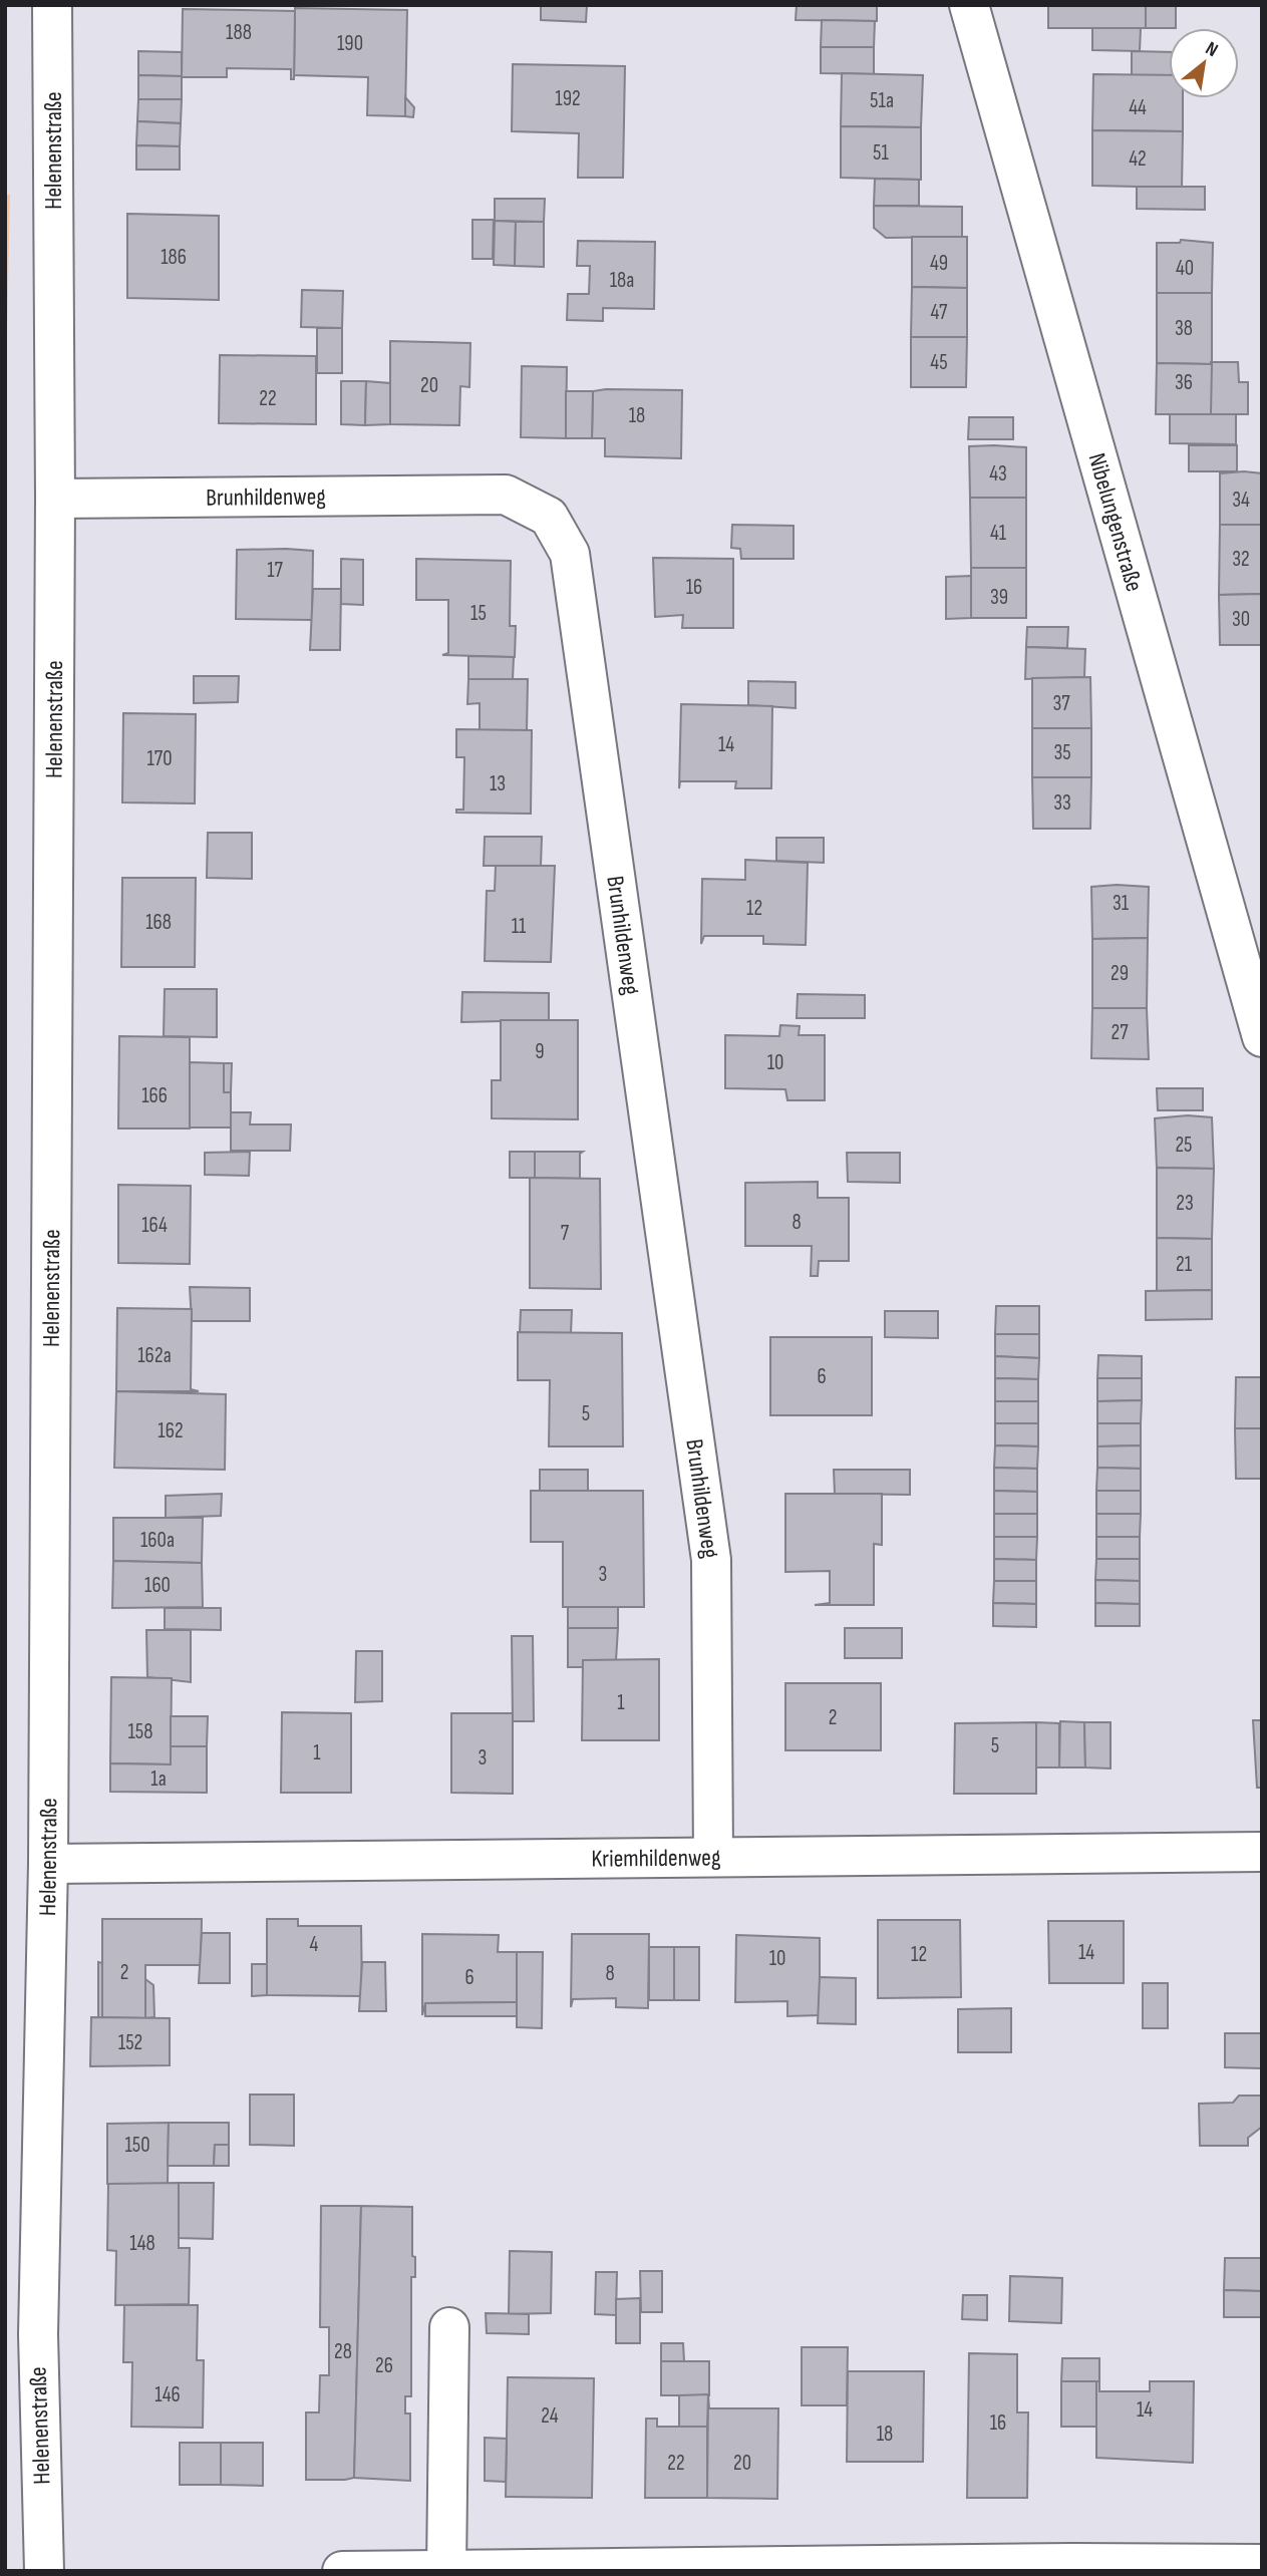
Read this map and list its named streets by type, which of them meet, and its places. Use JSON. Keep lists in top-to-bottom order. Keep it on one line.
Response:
{"streets":{"street":["Helenenstraße","Brunhildenweg","Nibelungenstraße","Kriemhildenweg"]},"crossings":[["Helenenstraße","Brunhildenweg"],["Helenenstraße","Kriemhildenweg"],["Brunhildenweg","Kriemhildenweg"]],"house_numbers":["188","190","192","51a","44","51","42","186","49","40","18a","47","38","45","36","20","22","18","43","34","41","32","17","16","39","15","30","37","14","35","170","13","33","31","12","168","11","29","27","9","10","166","25","23","8","164","7","21","162a","6","5","162","160a","3","160","1","2","158","5","1","3","1a","4","14","12","10","2","8","6","152","150","148","28","26","146","14","24","16","18","22","20"],"north":"top right"}
